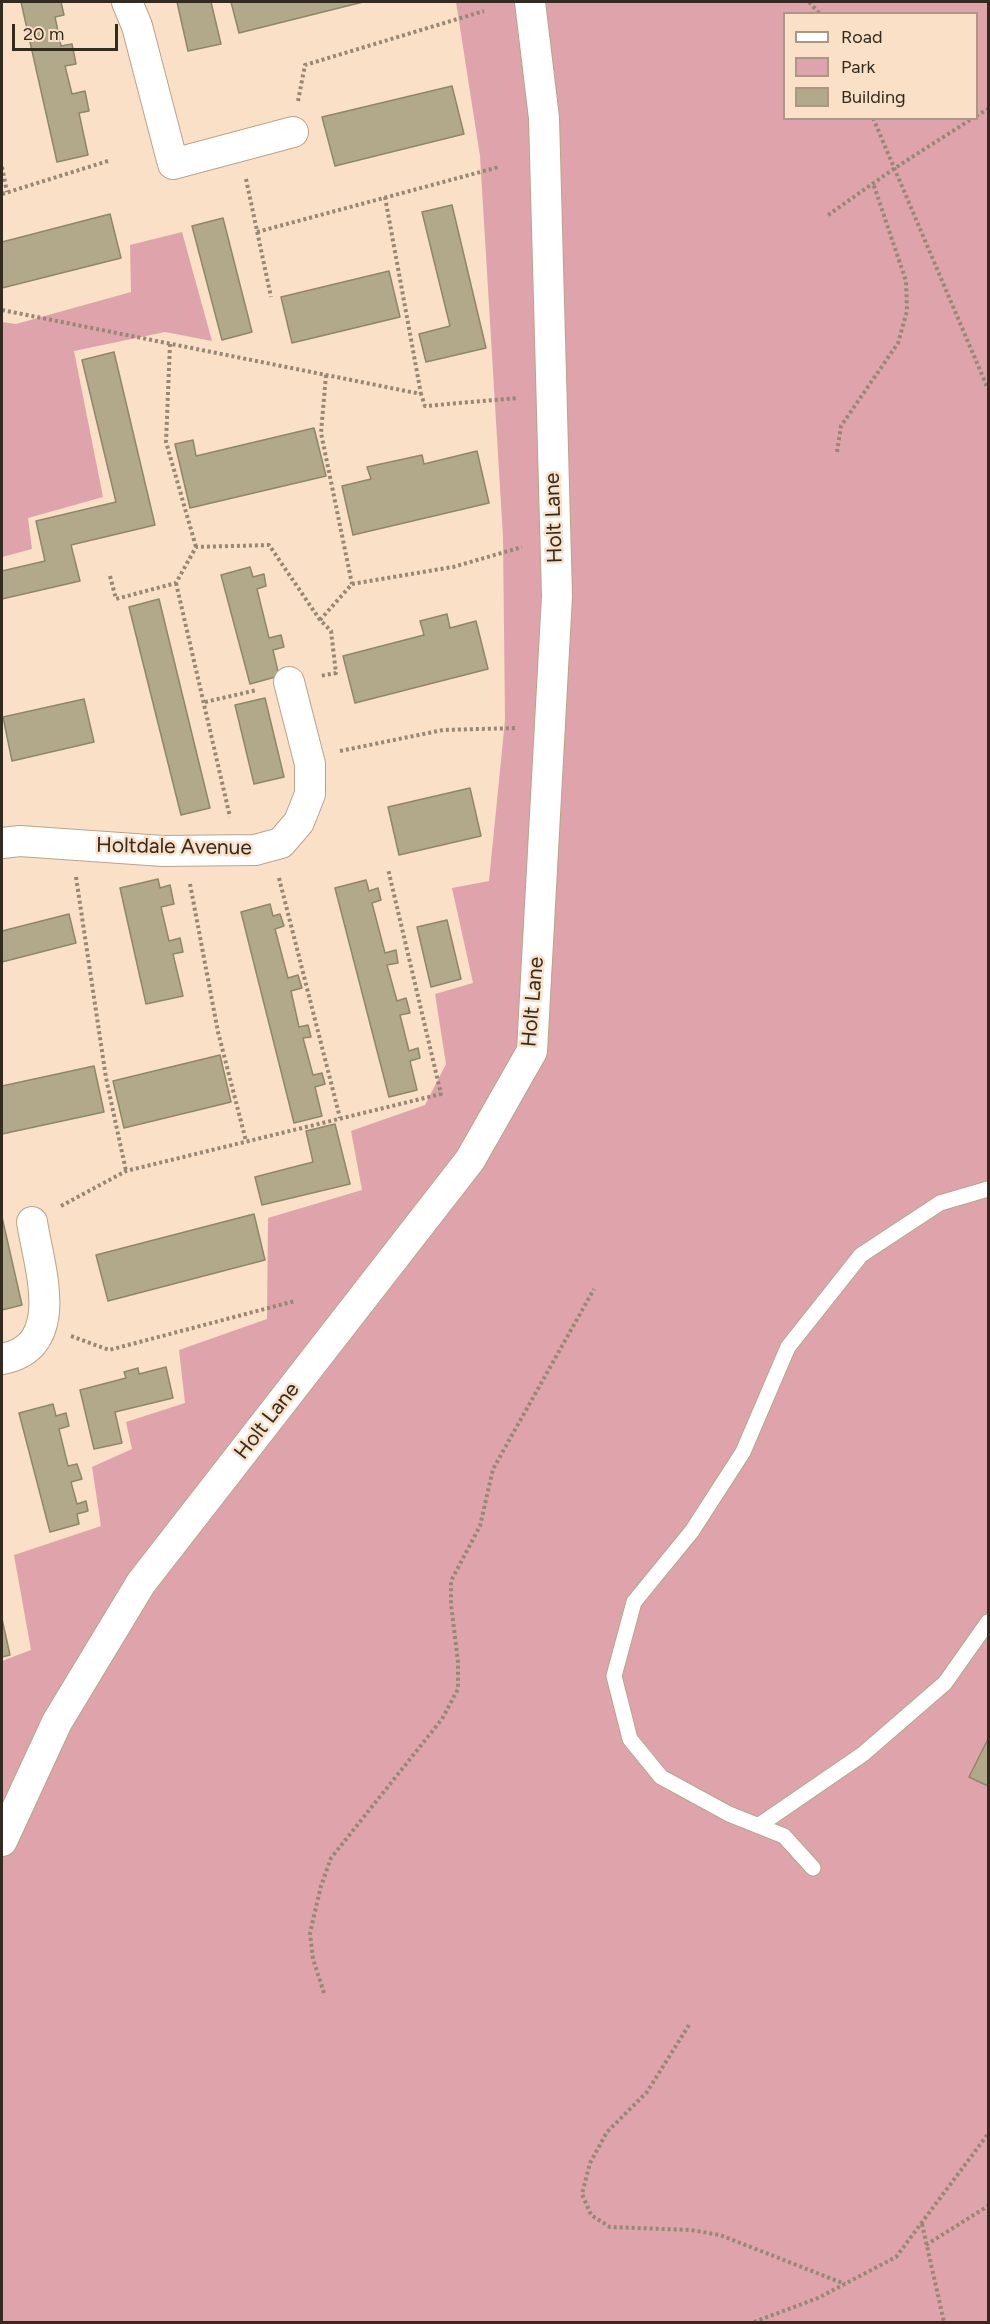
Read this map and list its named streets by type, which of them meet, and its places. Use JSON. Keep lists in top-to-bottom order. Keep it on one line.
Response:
{"streets":{"street":["Holt Lane","Holtdale Avenue"]},"legend":["Road","Park","Building"],"scale_bar":"20 m"}
